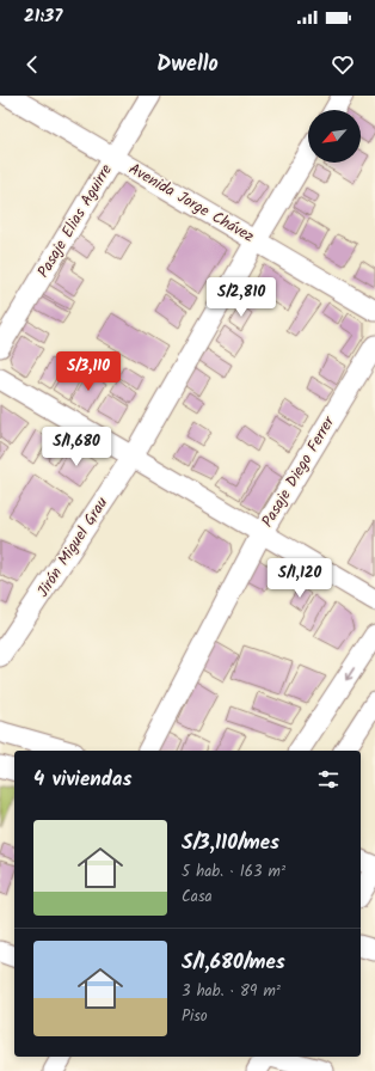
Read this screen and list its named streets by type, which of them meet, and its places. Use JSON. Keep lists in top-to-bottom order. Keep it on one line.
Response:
{"streets":{"street":["Avenida Jorge Chávez","Pasaje Elias Aguirre","Pasaje Diego Ferrer","Jirón Miguel Grau"]},"crossings":[["Avenida Jorge Chávez","Pasaje Elias Aguirre"],["Avenida Jorge Chávez","Jirón Miguel Grau"]],"north":"bottom left","page":{"status":"21:37","header":"Dwello","price":["S/2,810","S/3,110","S/1,680","S/1,120"],"heading":"4 viviendas","list":[{"name":"S/3,110/mes","note":"5 hab. · 163 m² · Casa"},{"name":"S/1,680/mes","note":"3 hab. · 89 m² · Piso"}]}}
